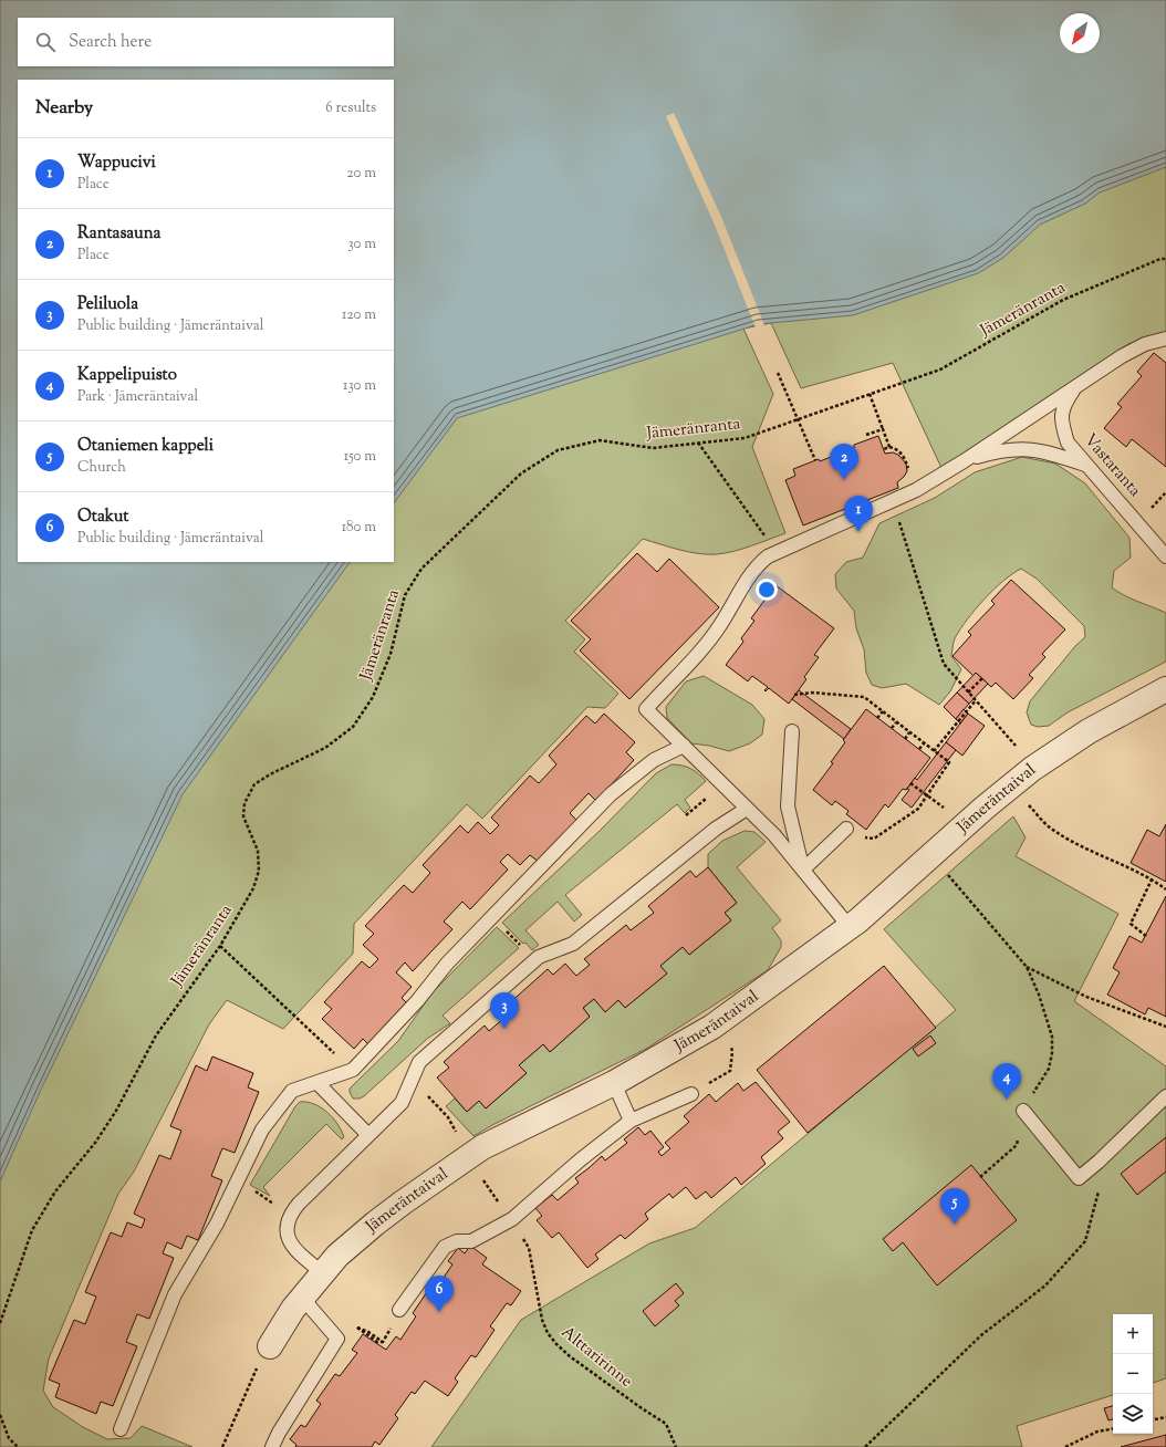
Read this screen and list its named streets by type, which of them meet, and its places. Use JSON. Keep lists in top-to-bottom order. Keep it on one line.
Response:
{"streets":{"street":["Jämeräntaival"],"lane":["Vastaranta"],"path":["Jämeränranta","Alttaririnne"]},"north":"bottom left","page":{"search":"Search here","heading":["Nearby","6 results"],"list":[{"mark":"1","name":"Wappucivi","note":"Place","value":"20 m"},{"mark":"2","name":"Rantasauna","note":"Place","value":"30 m"},{"mark":"3","name":"Peliluola","note":"Public building · Jämeräntaival","value":"120 m"},{"mark":"4","name":"Kappelipuisto","note":"Park · Jämeräntaival","value":"130 m"},{"mark":"5","name":"Otaniemen kappeli","note":"Church","value":"150 m"},{"mark":"6","name":"Otakut","note":"Public building · Jämeräntaival","value":"180 m"}],"pins":["2","1","3","4","5","6"],"map_buttons":["+","−"]}}
